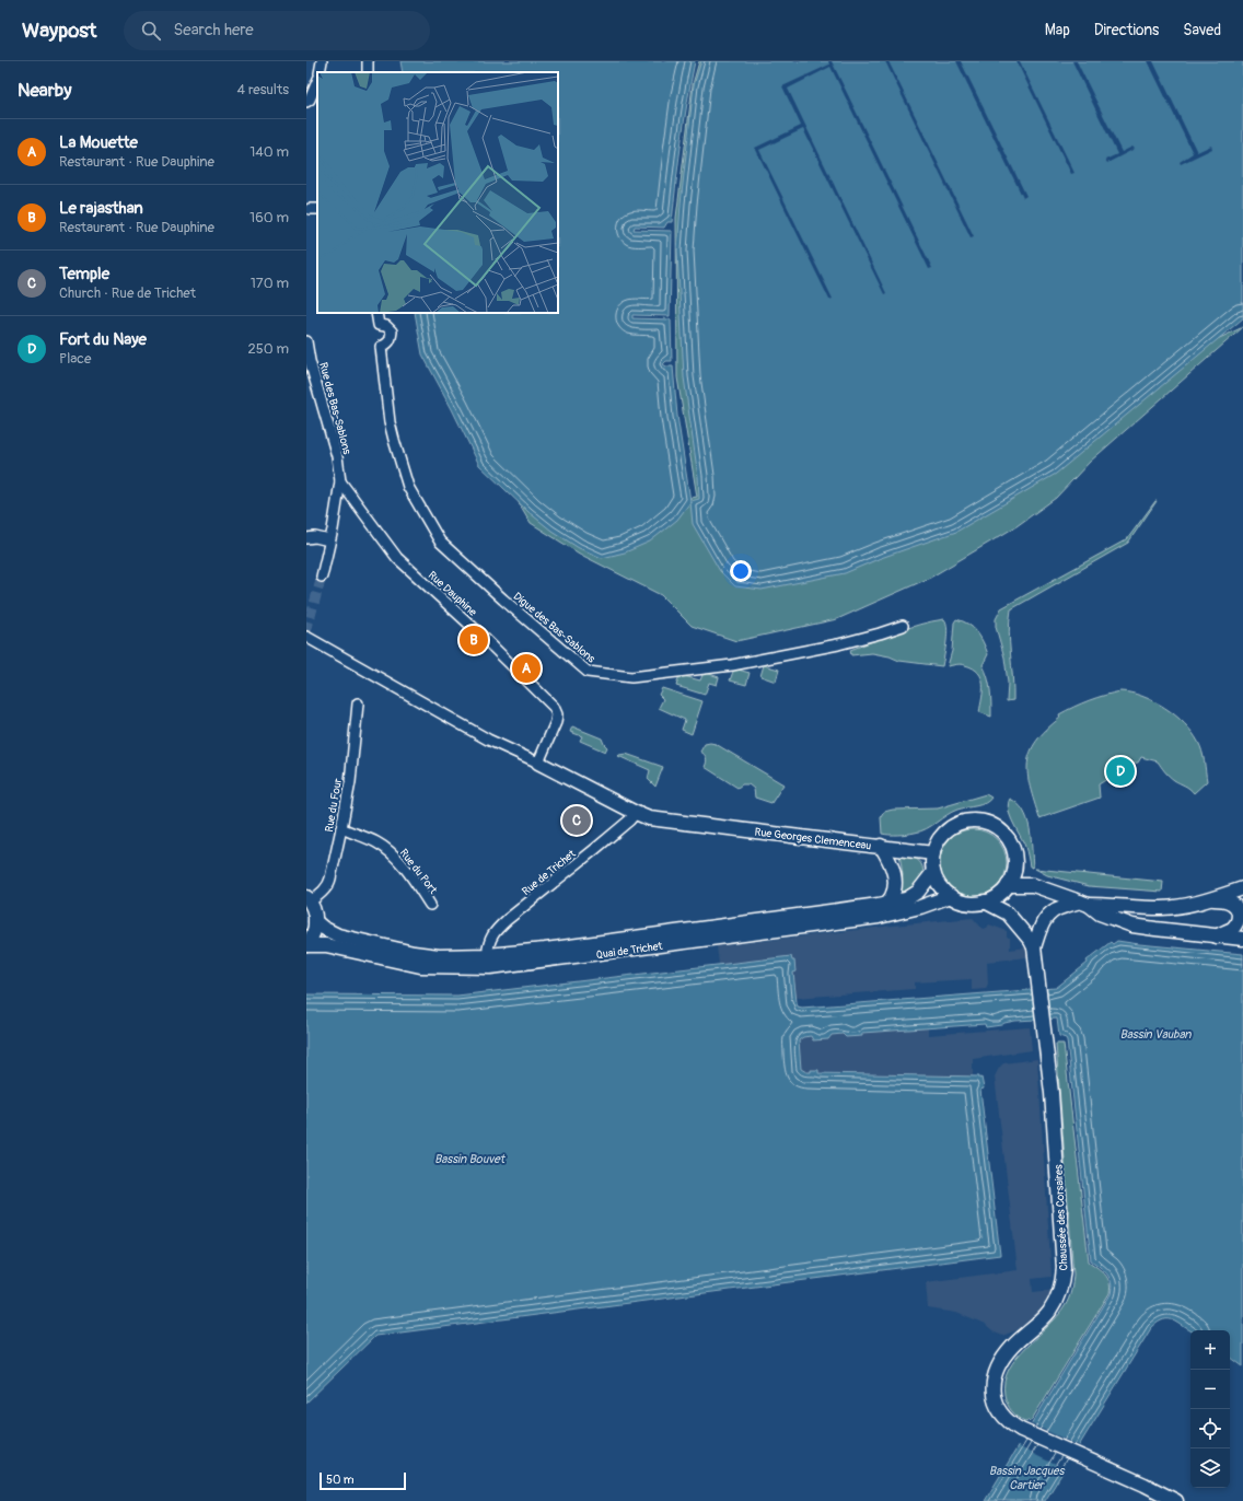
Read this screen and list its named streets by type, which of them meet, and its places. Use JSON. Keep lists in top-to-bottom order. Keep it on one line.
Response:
{"streets":{"main road":["Rue Georges Clemenceau","Quai de Trichet","Chaussée des Corsaires"],"street":["Rue des Bas-Sablons","Rue Dauphine","Digue des Bas-Sablons","Rue du Four","Rue du Port","Rue de Trichet"]},"crossings":[["Rue des Bas-Sablons","Rue Dauphine"],["Rue Dauphine","Rue Georges Clemenceau"],["Rue du Four","Rue du Port"],["Rue Georges Clemenceau","Rue de Trichet"],["Rue Georges Clemenceau","Quai de Trichet"],["Rue Georges Clemenceau","Chaussée des Corsaires"],["Rue de Trichet","Quai de Trichet"],["Quai de Trichet","Chaussée des Corsaires"]],"water":["Bassin Vauban","Bassin Bouvet","Bassin Jacques Cartier"],"scale_bar":"50 m","page":{"header":"Waypost","search":"Search here","nav":["Map","Directions","Saved"],"heading":["Nearby","4 results"],"list":[{"mark":"A","name":"La Mouette","note":"Restaurant · Rue Dauphine","value":"140 m"},{"mark":"B","name":"Le rajasthan","note":"Restaurant · Rue Dauphine","value":"160 m"},{"mark":"C","name":"Temple","note":"Church · Rue de Trichet","value":"170 m"},{"mark":"D","name":"Fort du Naye","note":"Place","value":"250 m"}],"pins":["B","A","D","C"],"map_buttons":["+","−"],"scale":"50 m"}}
